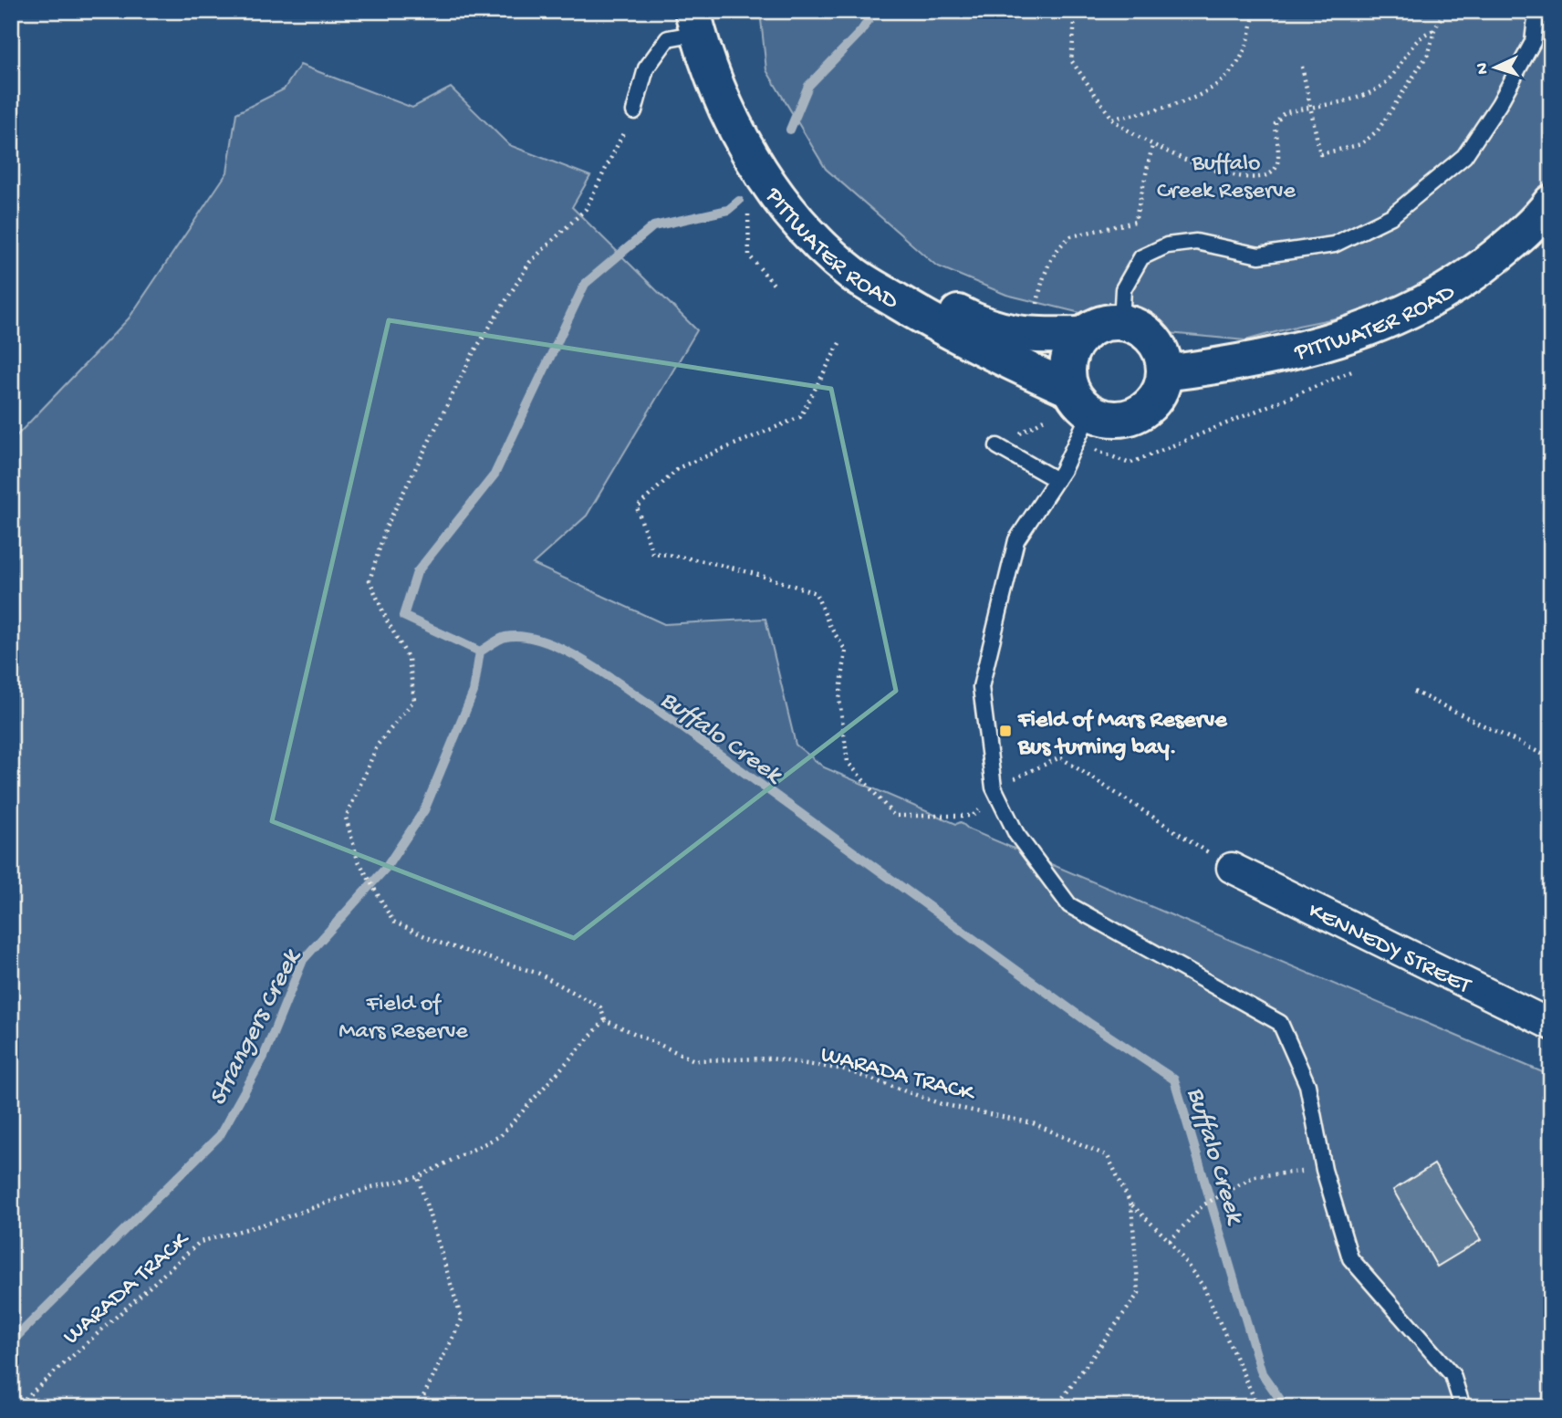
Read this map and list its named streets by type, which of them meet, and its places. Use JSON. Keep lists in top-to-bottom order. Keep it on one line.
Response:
{"streets":{"main road":["PITTWATER ROAD"],"street":["KENNEDY STREET"],"path":["WARADA TRACK"]},"water":["Buffalo Creek","Strangers Creek"],"parks":["Buffalo Creek Reserve","Field of Mars Reserve"],"places":{"transit":["Field of Mars Reserve Bus turning bay."]},"north":"left"}
